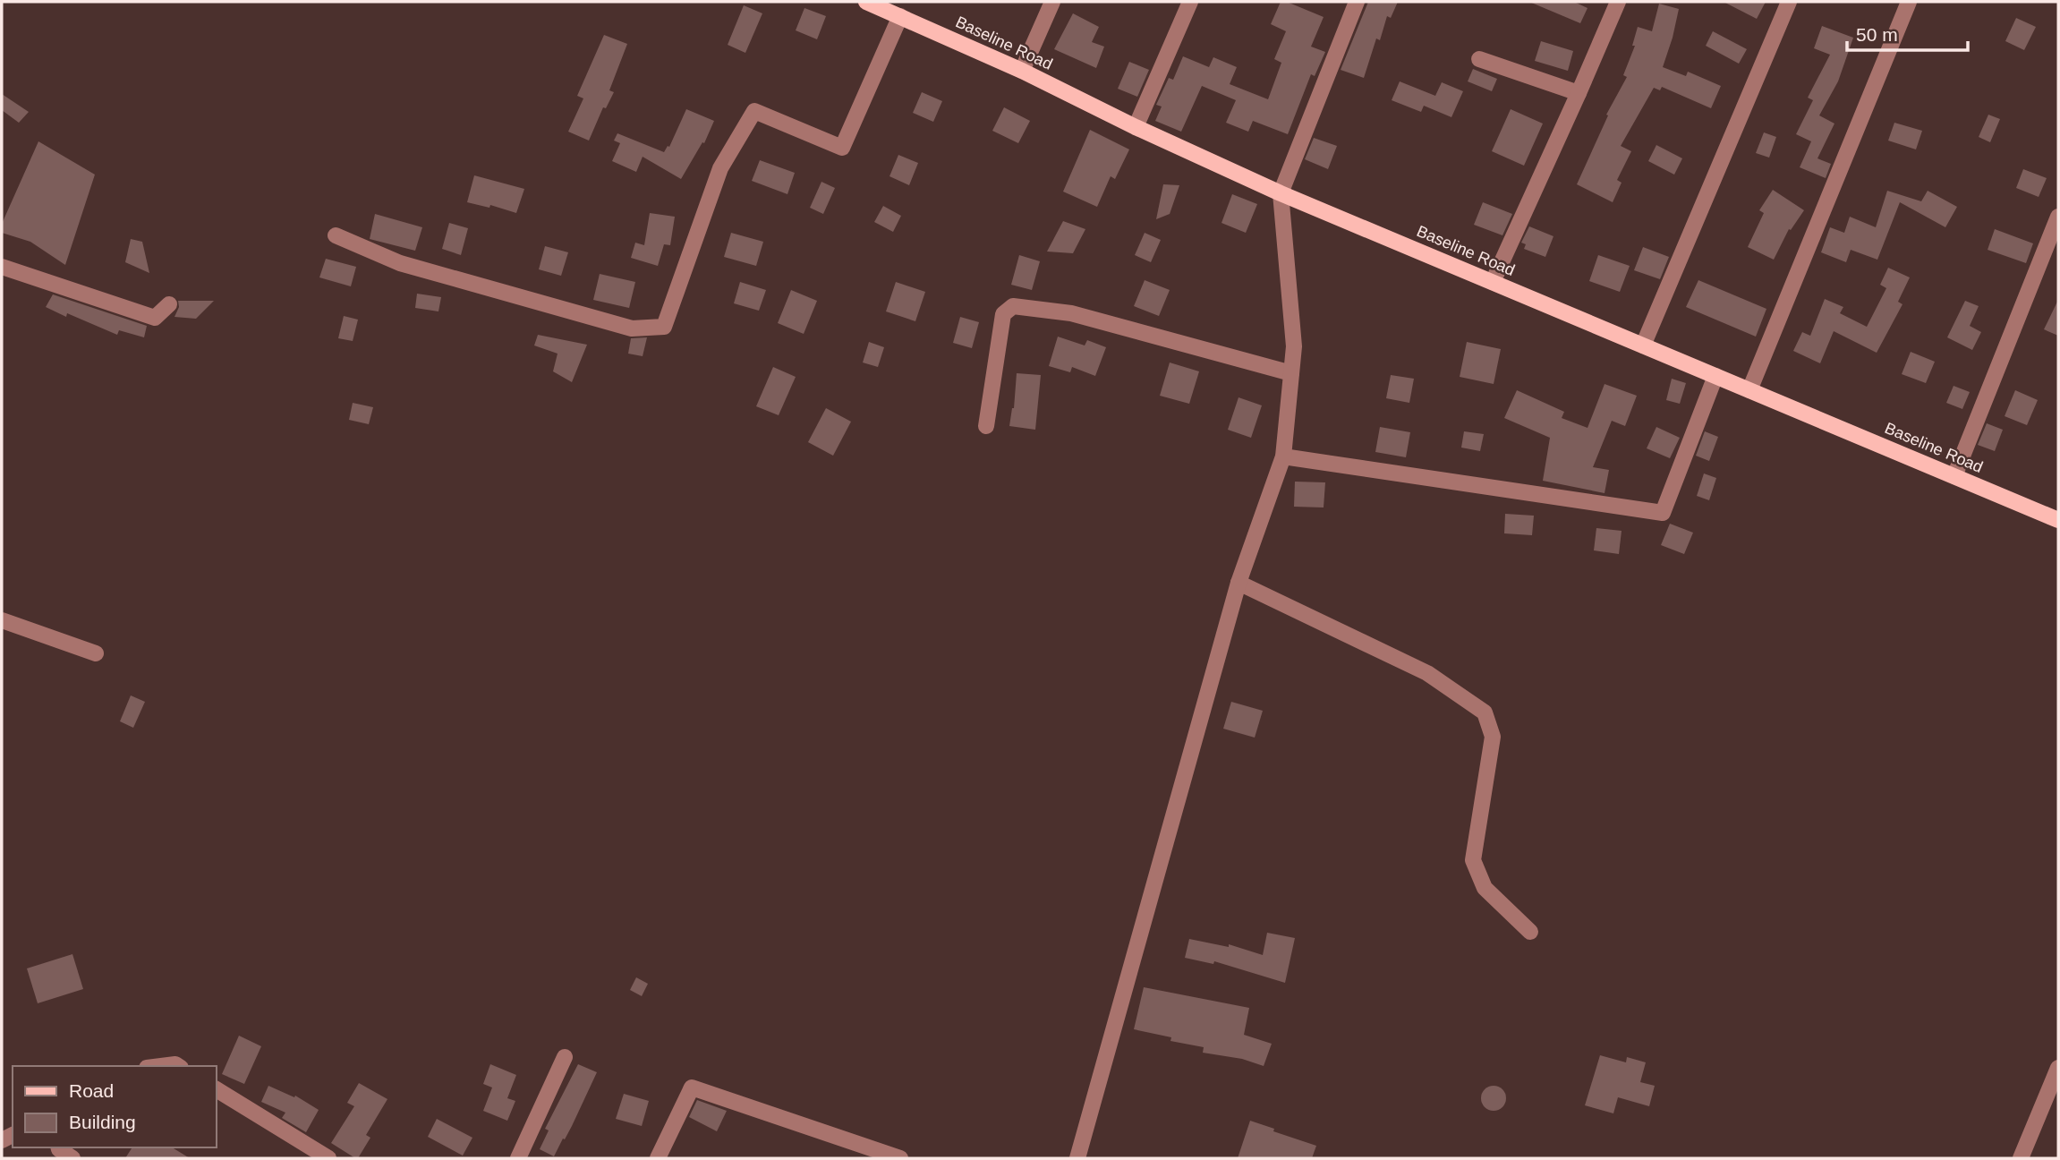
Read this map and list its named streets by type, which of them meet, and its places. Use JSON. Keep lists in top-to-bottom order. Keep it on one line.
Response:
{"streets":{"main road":["Baseline Road"]},"legend":["Road","Building"],"scale_bar":"50 m"}
